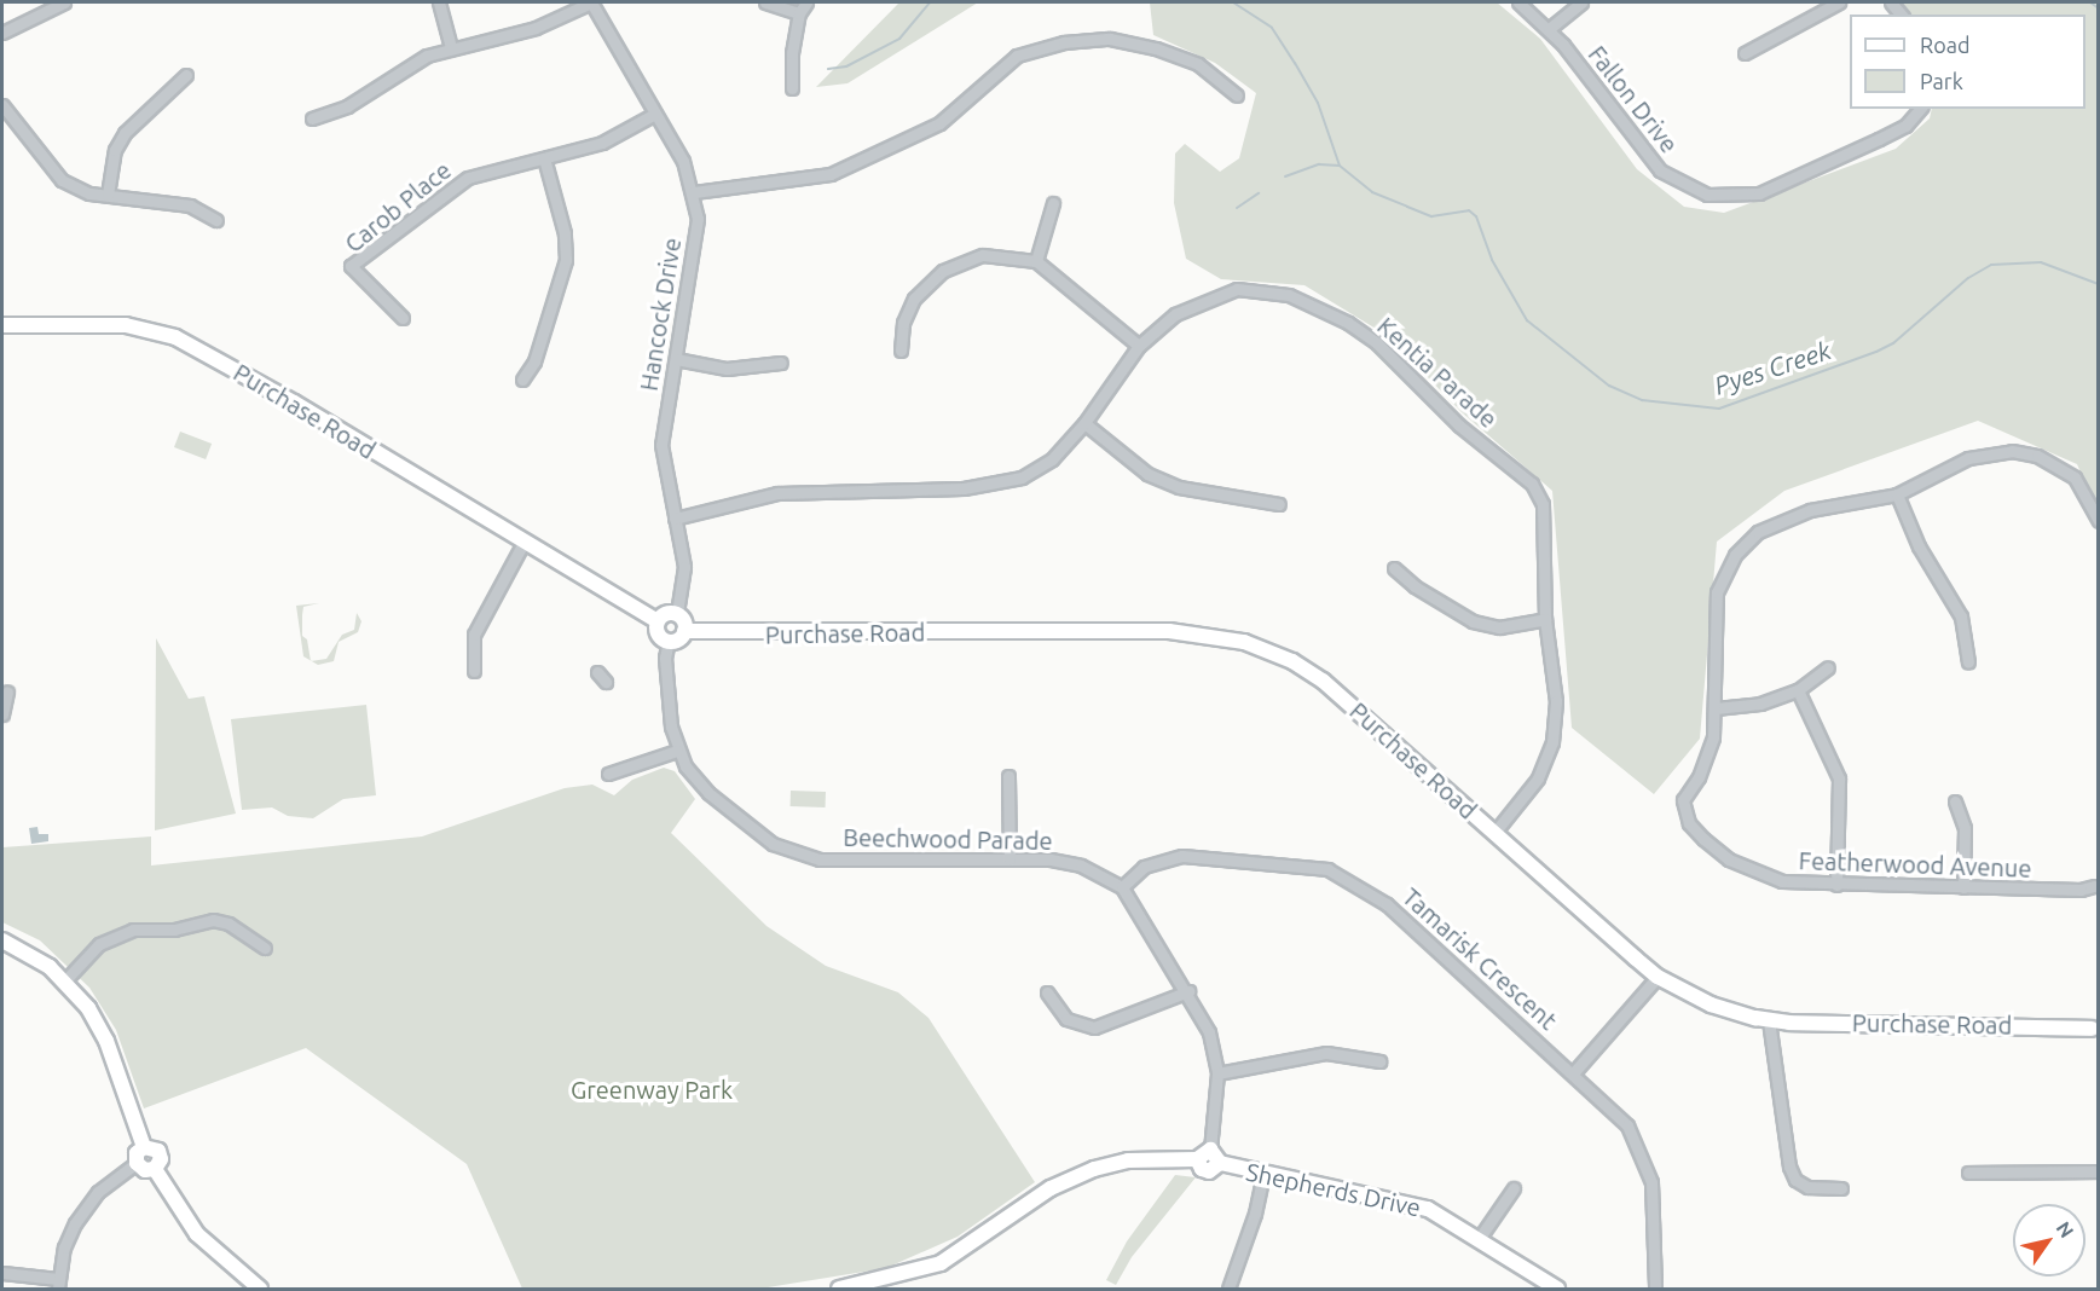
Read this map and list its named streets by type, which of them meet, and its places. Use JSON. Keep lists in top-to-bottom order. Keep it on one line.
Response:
{"streets":{"main road":["Purchase Road","Shepherds Drive"],"street":["Fallon Drive","Carob Place","Hancock Drive","Kentia Parade","Beechwood Parade","Featherwood Avenue","Tamarisk Crescent"]},"crossings":[["Carob Place","Hancock Drive"],["Hancock Drive","Kentia Parade"],["Hancock Drive","Purchase Road"],["Hancock Drive","Beechwood Parade"],["Kentia Parade","Purchase Road"],["Purchase Road","Beechwood Parade"],["Beechwood Parade","Tamarisk Crescent"],["Beechwood Parade","Shepherds Drive"]],"water":["Pyes Creek"],"parks":["Greenway Park"],"legend":["Road","Park"],"north":"top right"}
